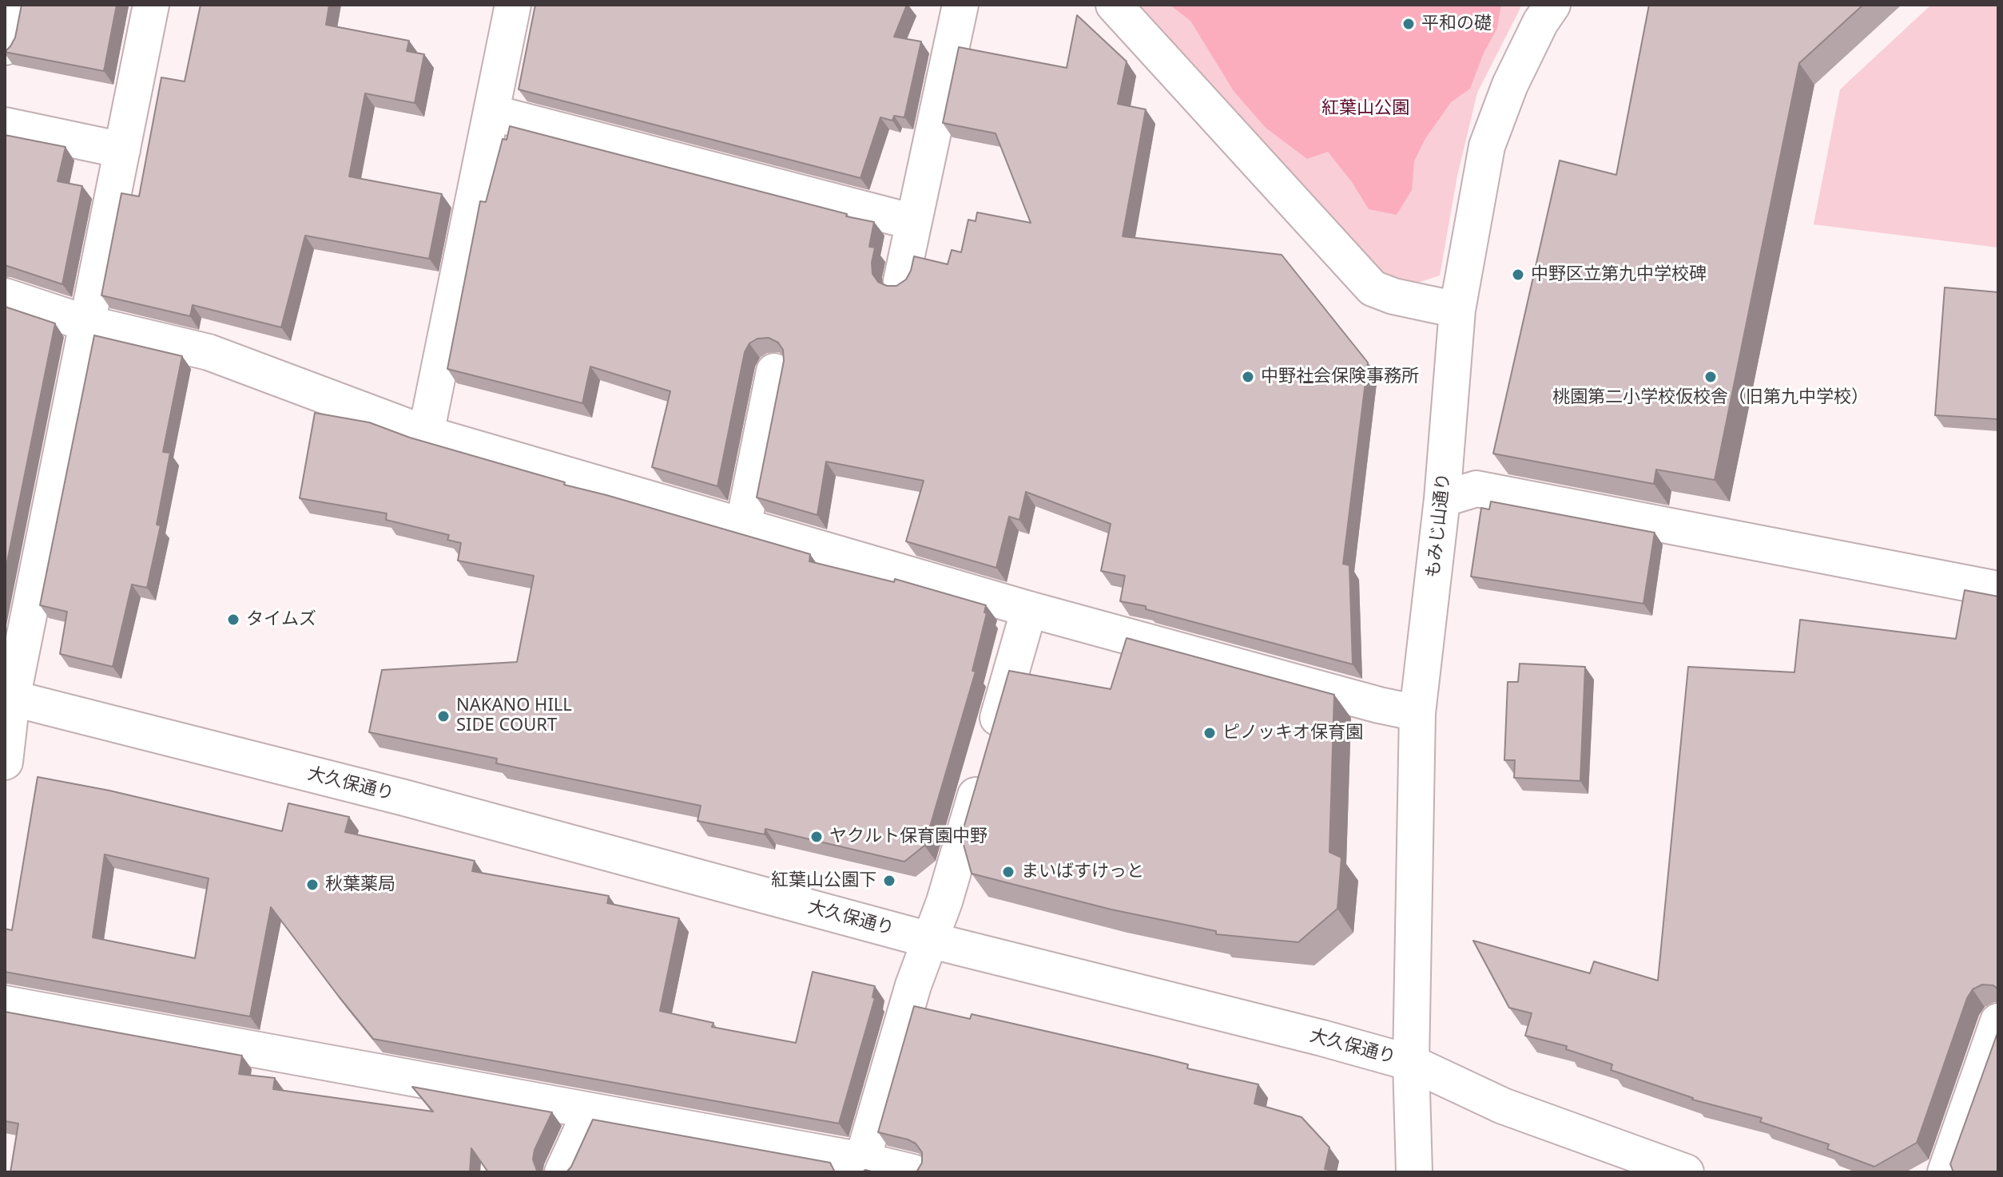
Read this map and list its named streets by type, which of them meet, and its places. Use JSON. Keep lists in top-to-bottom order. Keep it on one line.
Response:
{"streets":{"street":["もみじ山通り","大久保通り"]},"crossings":[["もみじ山通り","大久保通り"]],"parks":["紅葉山公園"],"places":["平和の礎","中野区立第九中学校碑","中野社会保険事務所","桃園第二小学校仮校舎（旧第九中学校）","タイムズ","NAKANO HILL SIDE COURT","ピノッキオ保育園","ヤクルト保育園中野","まいばすけっと","紅葉山公園下","秋葉薬局"]}
